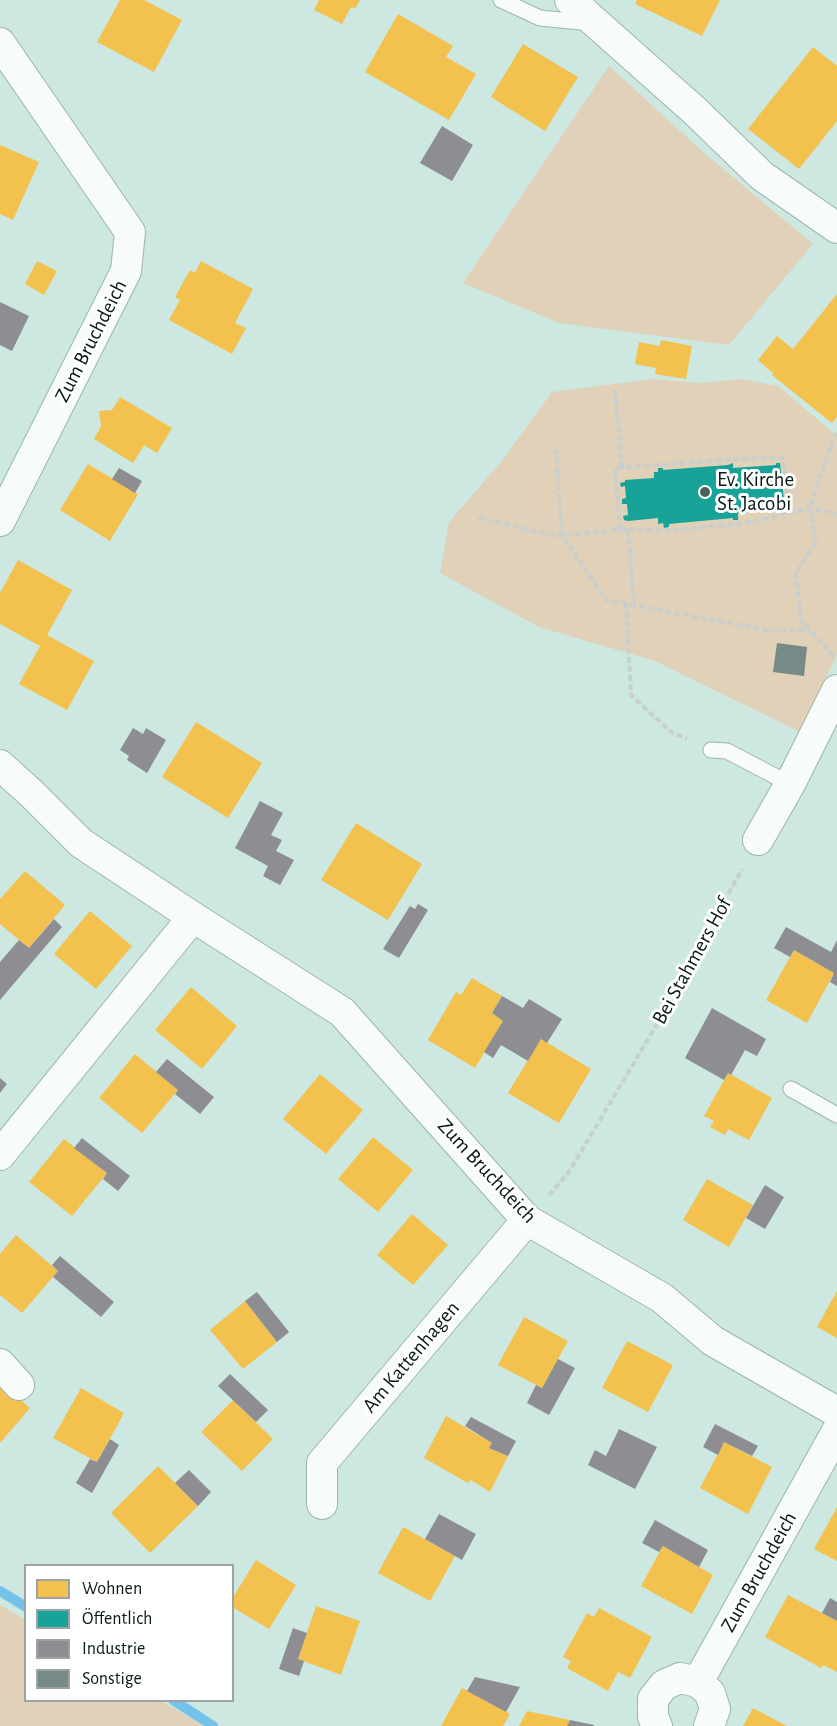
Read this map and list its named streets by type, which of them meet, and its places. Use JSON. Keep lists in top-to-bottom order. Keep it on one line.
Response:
{"streets":{"street":["Zum Bruchdeich","Am Kattenhagen"],"path":["Bei Stahmers Hof"]},"crossings":[["Zum Bruchdeich","Bei Stahmers Hof"],["Zum Bruchdeich","Am Kattenhagen"],["Bei Stahmers Hof","Am Kattenhagen"]],"places":["Ev. Kirche St. Jacobi"],"legend":["Wohnen","Öffentlich","Industrie","Sonstige"]}
